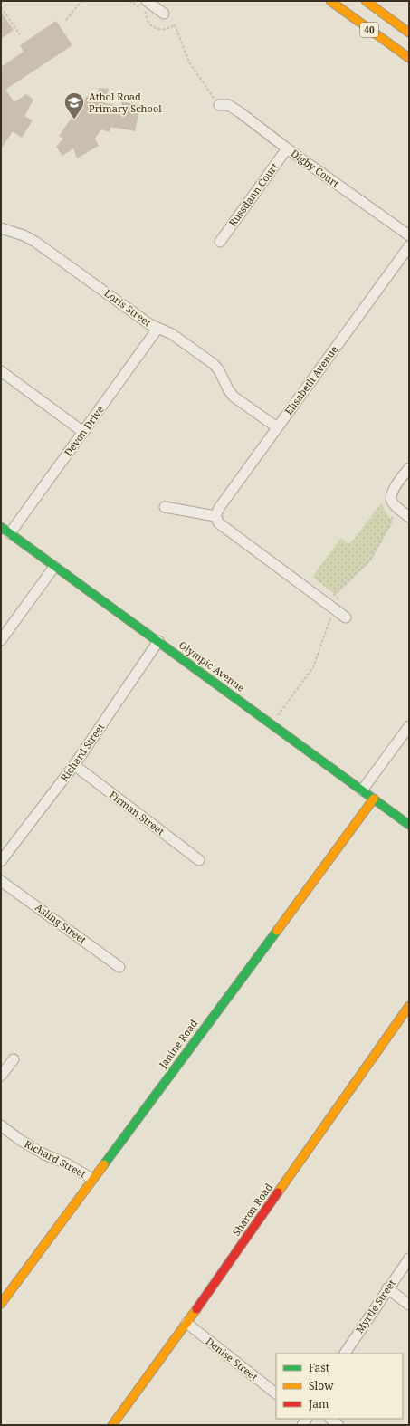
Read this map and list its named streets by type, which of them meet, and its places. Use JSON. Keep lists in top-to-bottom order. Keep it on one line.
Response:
{"streets":{"main road":["40","Olympic Avenue","Janine Road","Sharon Road"],"street":["Digby Court","Russdann Court","Loris Street","Elisabeth Avenue","Devon Drive","Richard Street","Firman Street","Asling Street","Myrtle Street","Denise Street"]},"crossings":[["Digby Court","Russdann Court"],["Loris Street","Elisabeth Avenue"],["Loris Street","Devon Drive"],["Devon Drive","Olympic Avenue"],["Olympic Avenue","Richard Street"],["Olympic Avenue","Janine Road"],["Richard Street","Firman Street"],["Richard Street","Janine Road"],["Sharon Road","Denise Street"]],"places":{"school or university":["Athol Road Primary School"]},"legend":["Fast","Slow","Jam"]}
